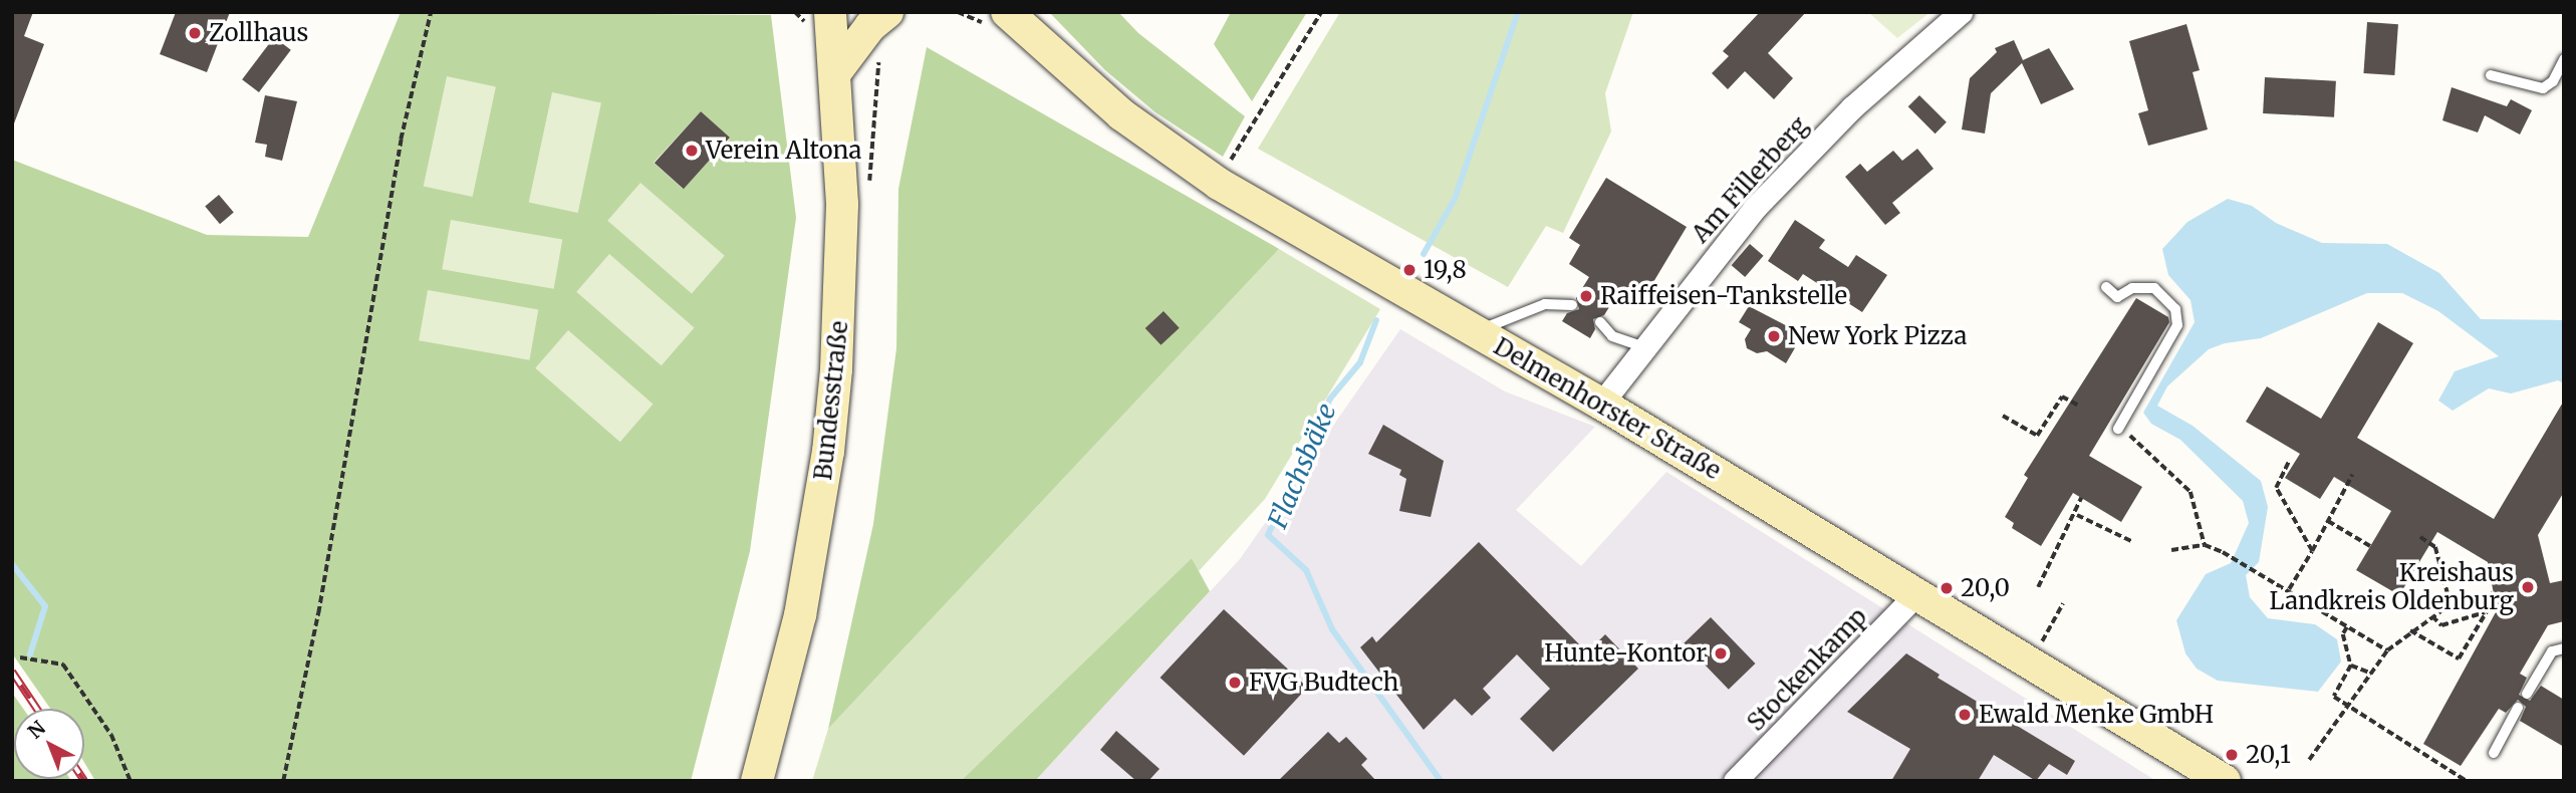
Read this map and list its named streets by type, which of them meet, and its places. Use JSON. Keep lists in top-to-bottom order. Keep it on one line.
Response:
{"streets":{"main road":["Bundesstraße","Delmenhorster Straße"],"street":["Am Fillerberg","Stockenkamp"]},"crossings":[["Am Fillerberg","Delmenhorster Straße"],["Delmenhorster Straße","Stockenkamp"]],"water":["Flachsbäke"],"places":["Zollhaus","Verein Altona","19,8","Raiffeisen-Tankstelle","New York Pizza","Kreishaus Landkreis Oldenburg","20,0","Hunte-Kontor","FVG Budtech","Ewald Menke GmbH","20,1"],"north":"top left"}
